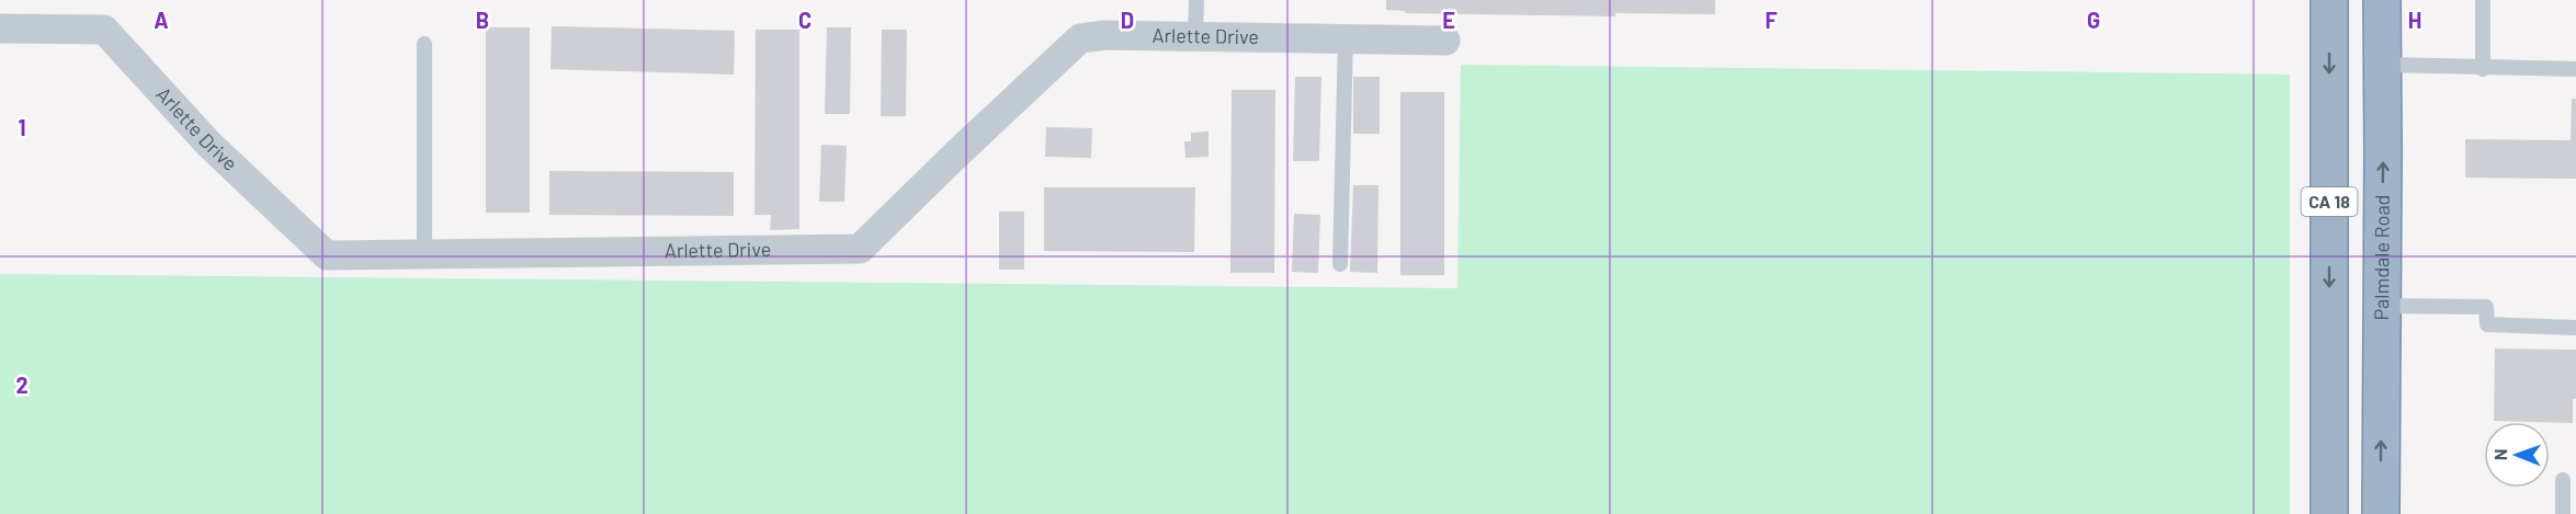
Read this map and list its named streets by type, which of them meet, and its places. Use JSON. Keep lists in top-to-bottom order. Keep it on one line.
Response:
{"streets":{"highway":["CA 18","Palmdale Road"],"street":["Arlette Drive"]},"north":"left","grid":{"columns":["A","B","C","D","E","F","G","H"],"rows":["1","2"]}}
